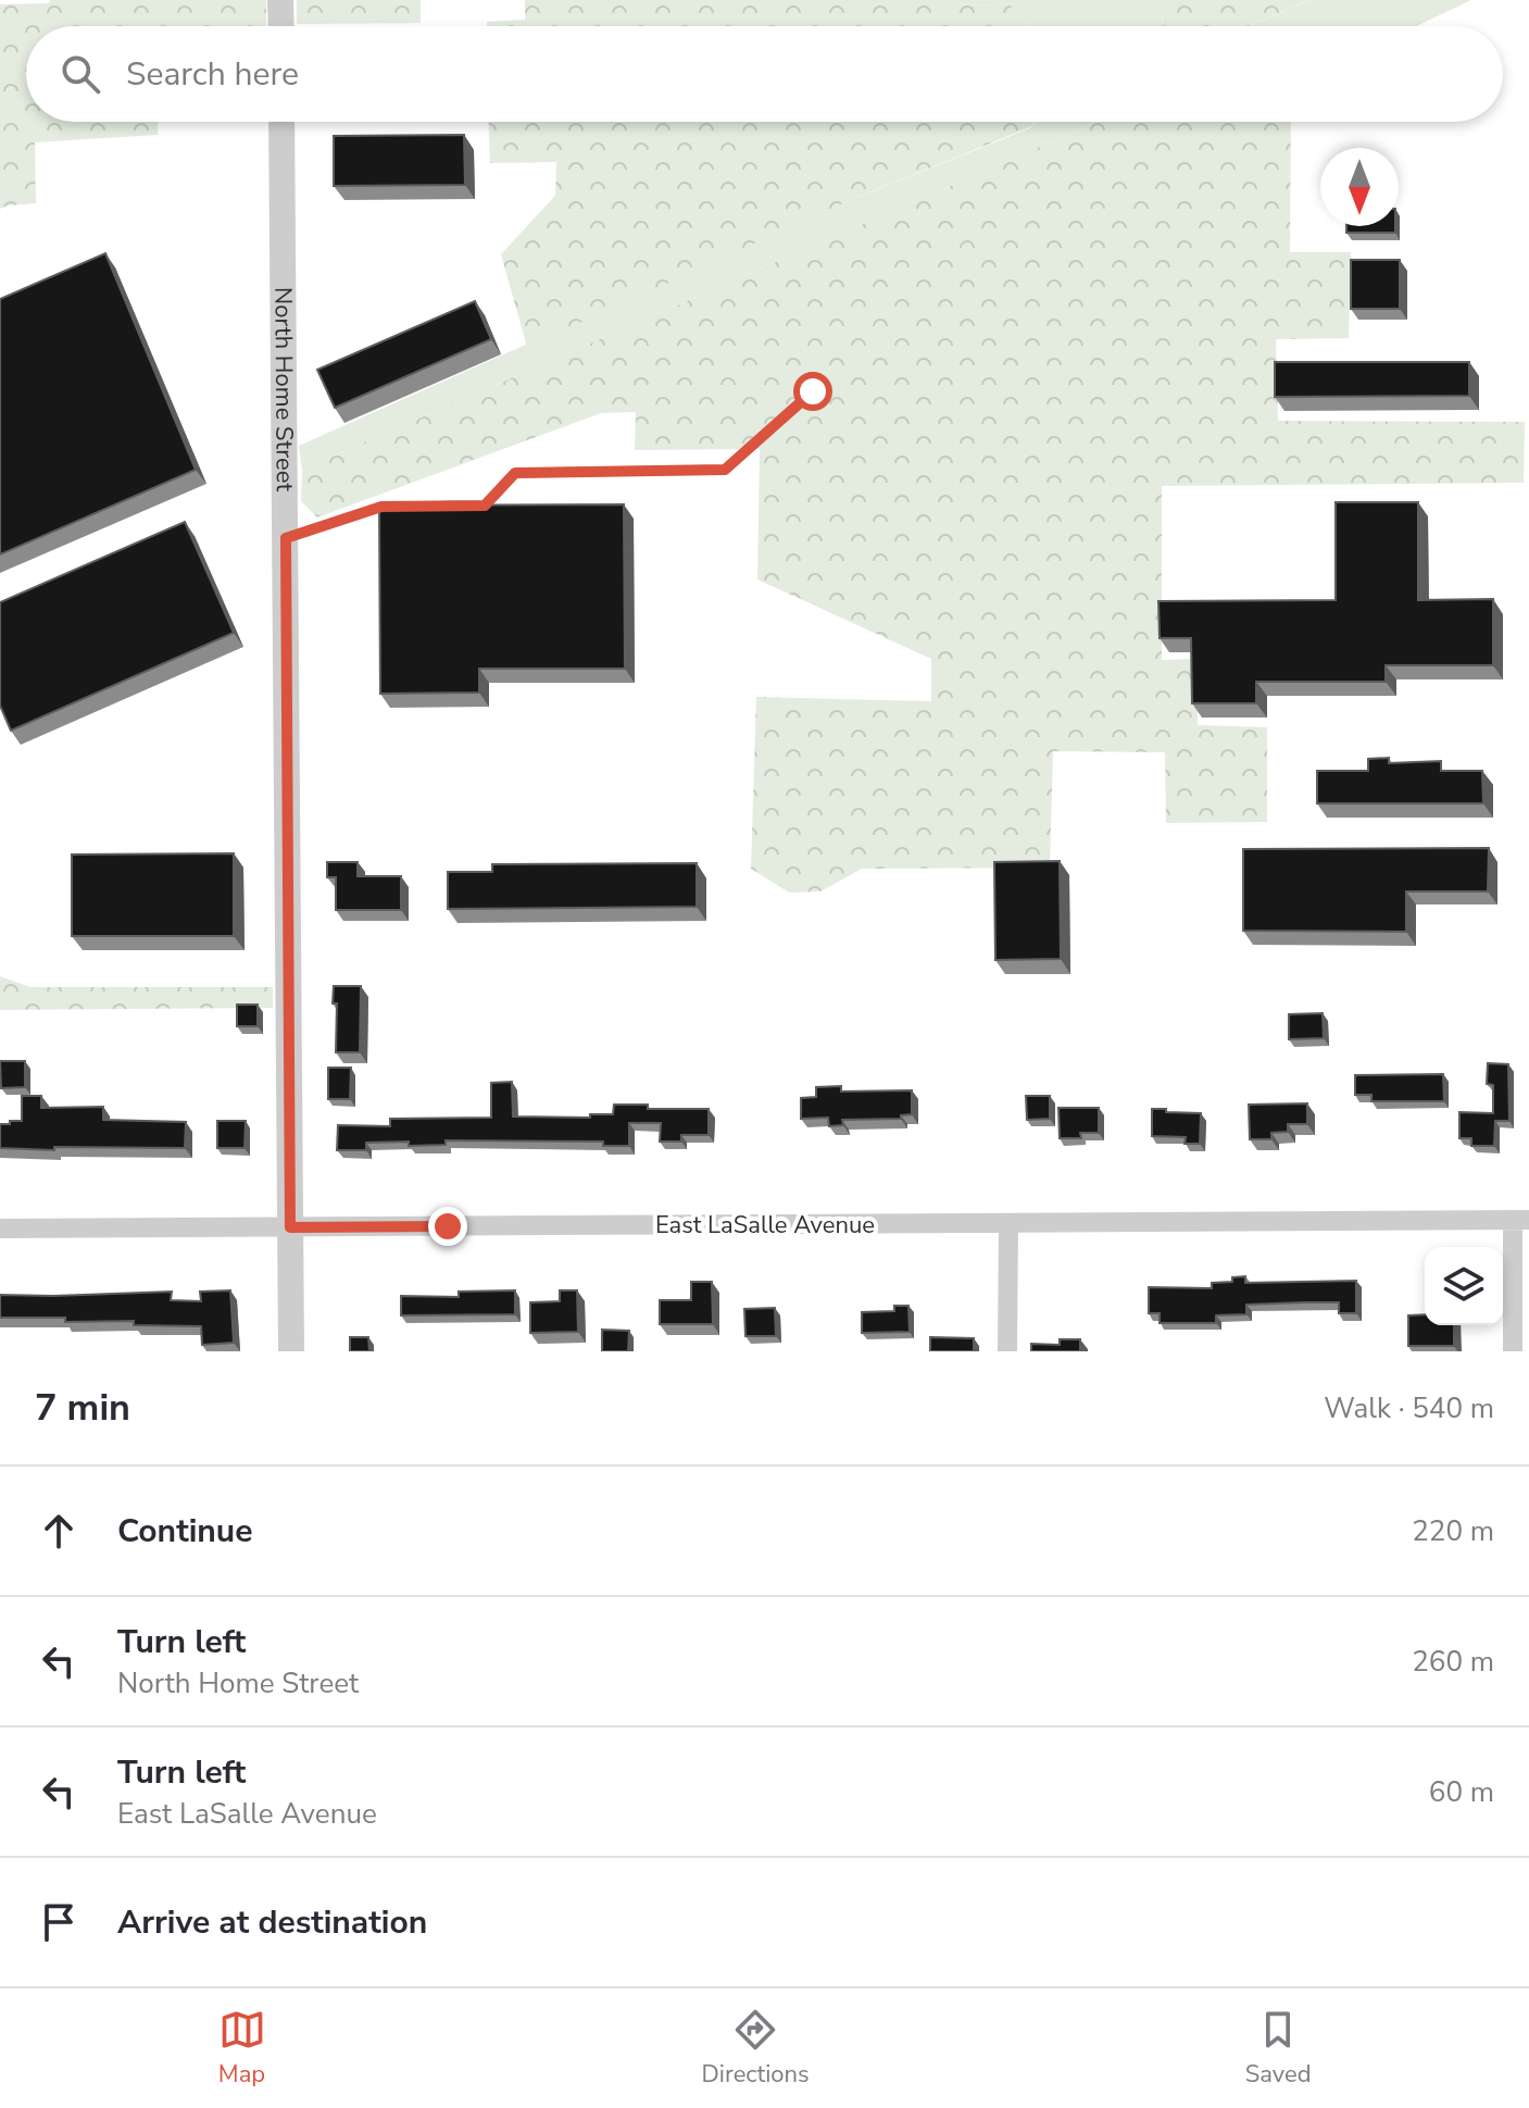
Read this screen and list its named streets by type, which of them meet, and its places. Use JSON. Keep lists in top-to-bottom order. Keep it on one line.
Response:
{"streets":{"street":["North Home Street","East LaSalle Avenue"]},"crossings":[["North Home Street","East LaSalle Avenue"]],"north":"bottom","page":{"search":"Search here","heading":["7 min","Walk · 540 m"],"list":[["Continue","220 m"],["Turn left","North Home Street","260 m"],["Turn left","East LaSalle Avenue","60 m"],"Arrive at destination"],"nav":["Map","Directions","Saved"]}}
